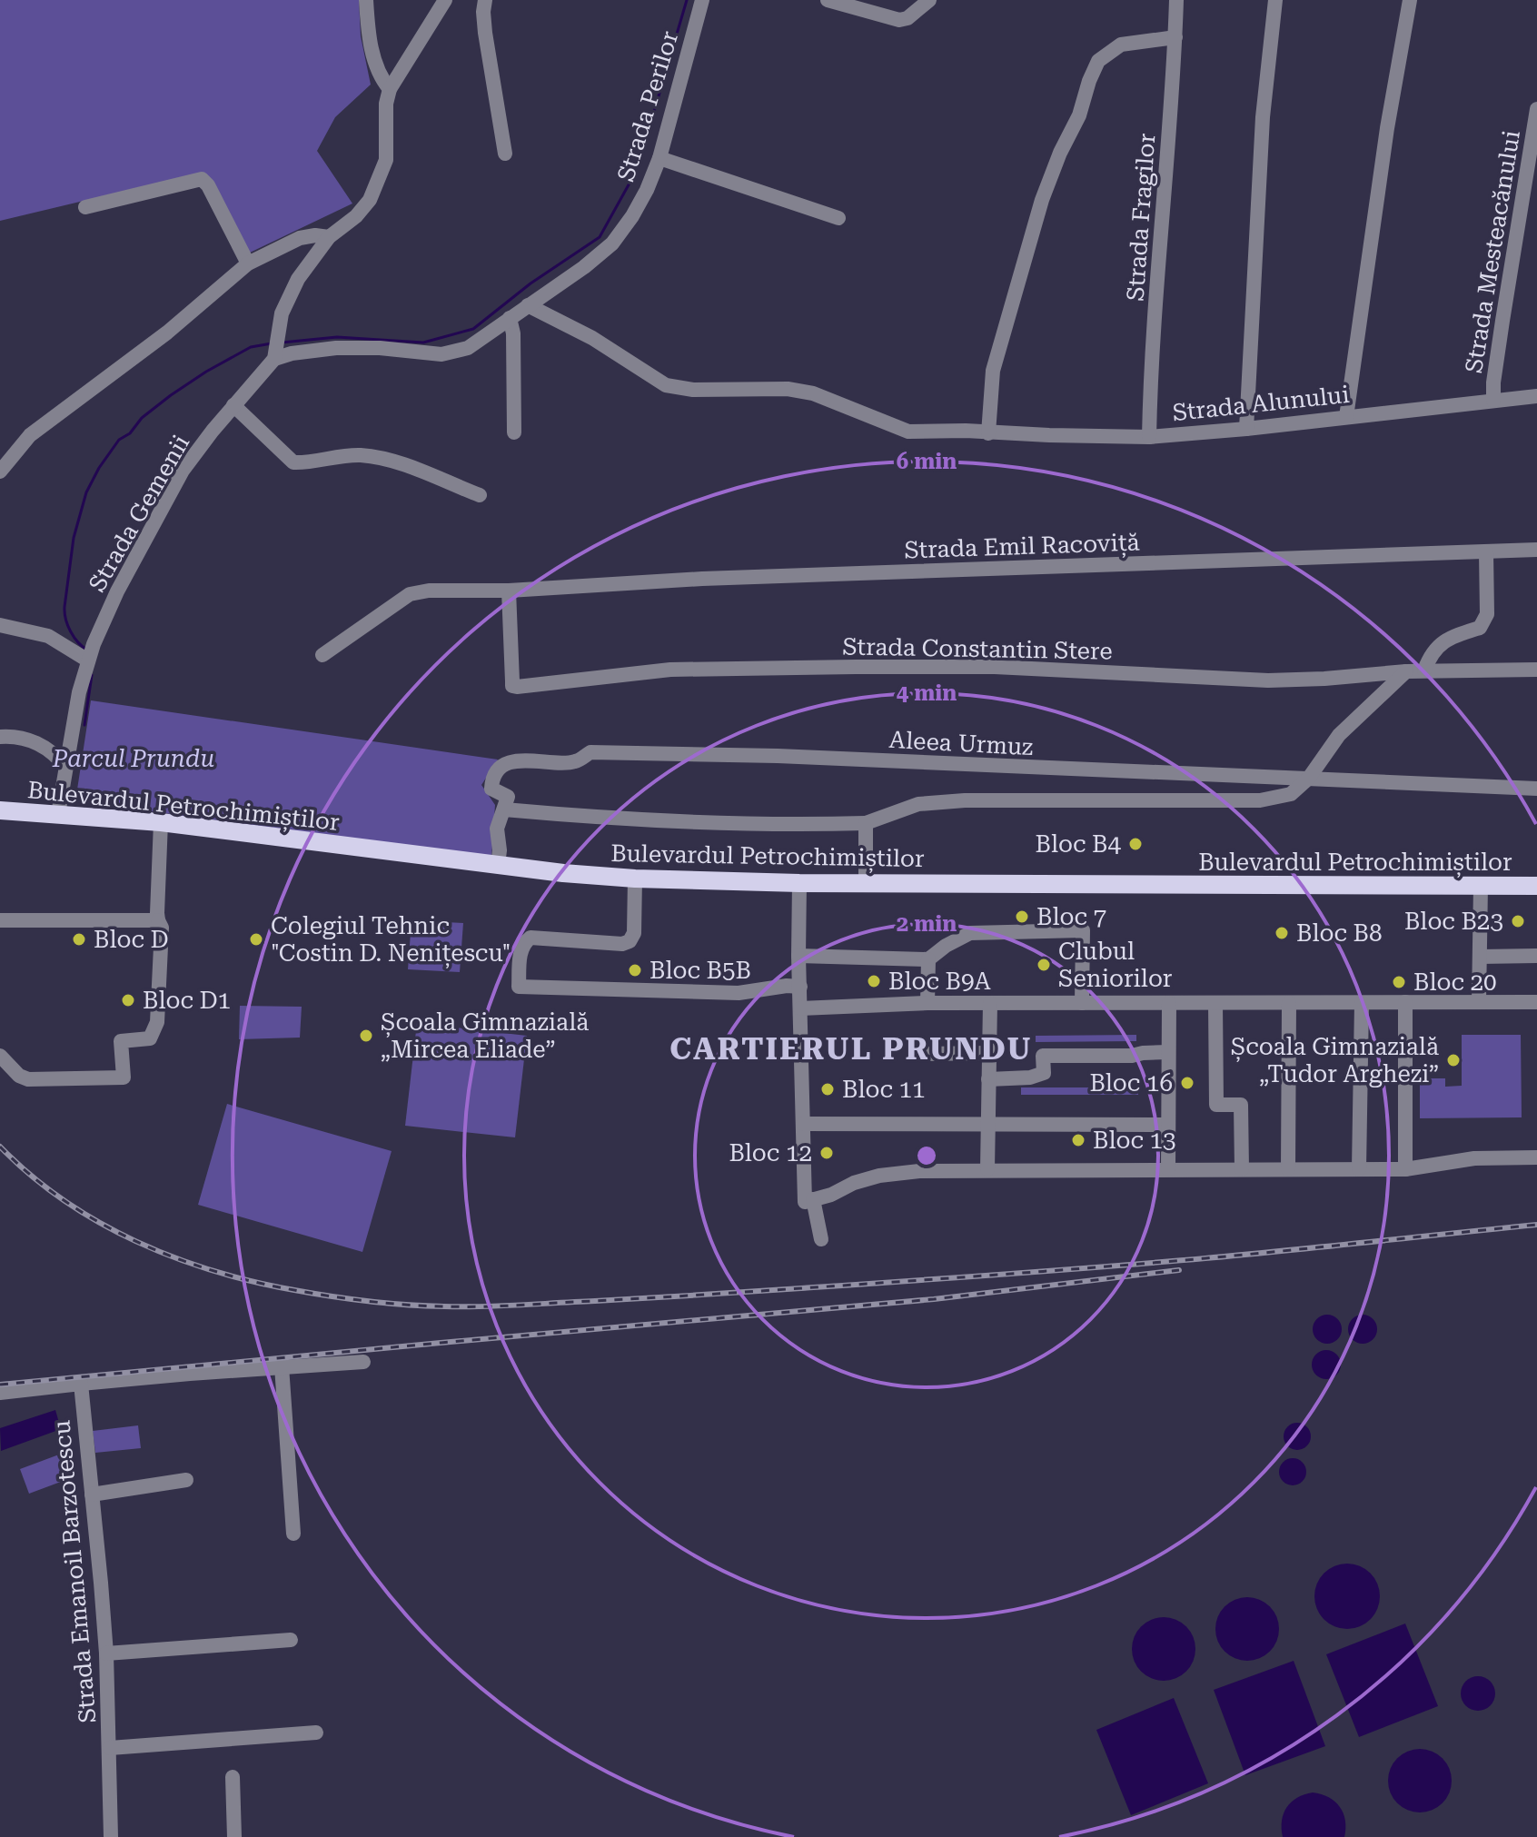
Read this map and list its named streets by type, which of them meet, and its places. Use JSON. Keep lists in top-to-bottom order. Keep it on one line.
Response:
{"streets":{"main road":["Bulevardul Petrochimiștilor"],"street":["Strada Perilor","Strada Fragilor","Strada Mesteacănului","Strada Alunului","Strada Gemenii","Strada Emil Racoviță","Strada Constantin Stere","Aleea Urmuz","Strada Emanoil Barzotescu"]},"crossings":[["Strada Perilor","Strada Alunului"],["Strada Perilor","Strada Gemenii"],["Strada Fragilor","Strada Alunului"],["Strada Mesteacănului","Strada Alunului"],["Strada Gemenii","Bulevardul Petrochimiștilor"],["Strada Emil Racoviță","Strada Constantin Stere"]],"districts":["CARTIERUL PRUNDU"],"parks":["Parcul Prundu"],"places":["Bloc B4","Bloc 7","Bloc B23","Bloc B8","Bloc D","Colegiul Tehnic \"Costin D. Nenițescu\"","Clubul Seniorilor","Bloc B5B","Bloc B9A","Bloc 20","Bloc D1","Școala Gimnazială „Mircea Eliade”","Școala Gimnazială „Tudor Arghezi”","Bloc 16","Bloc 11","Bloc 13","Bloc 12"],"rings":["6 min","4 min","2 min"]}
